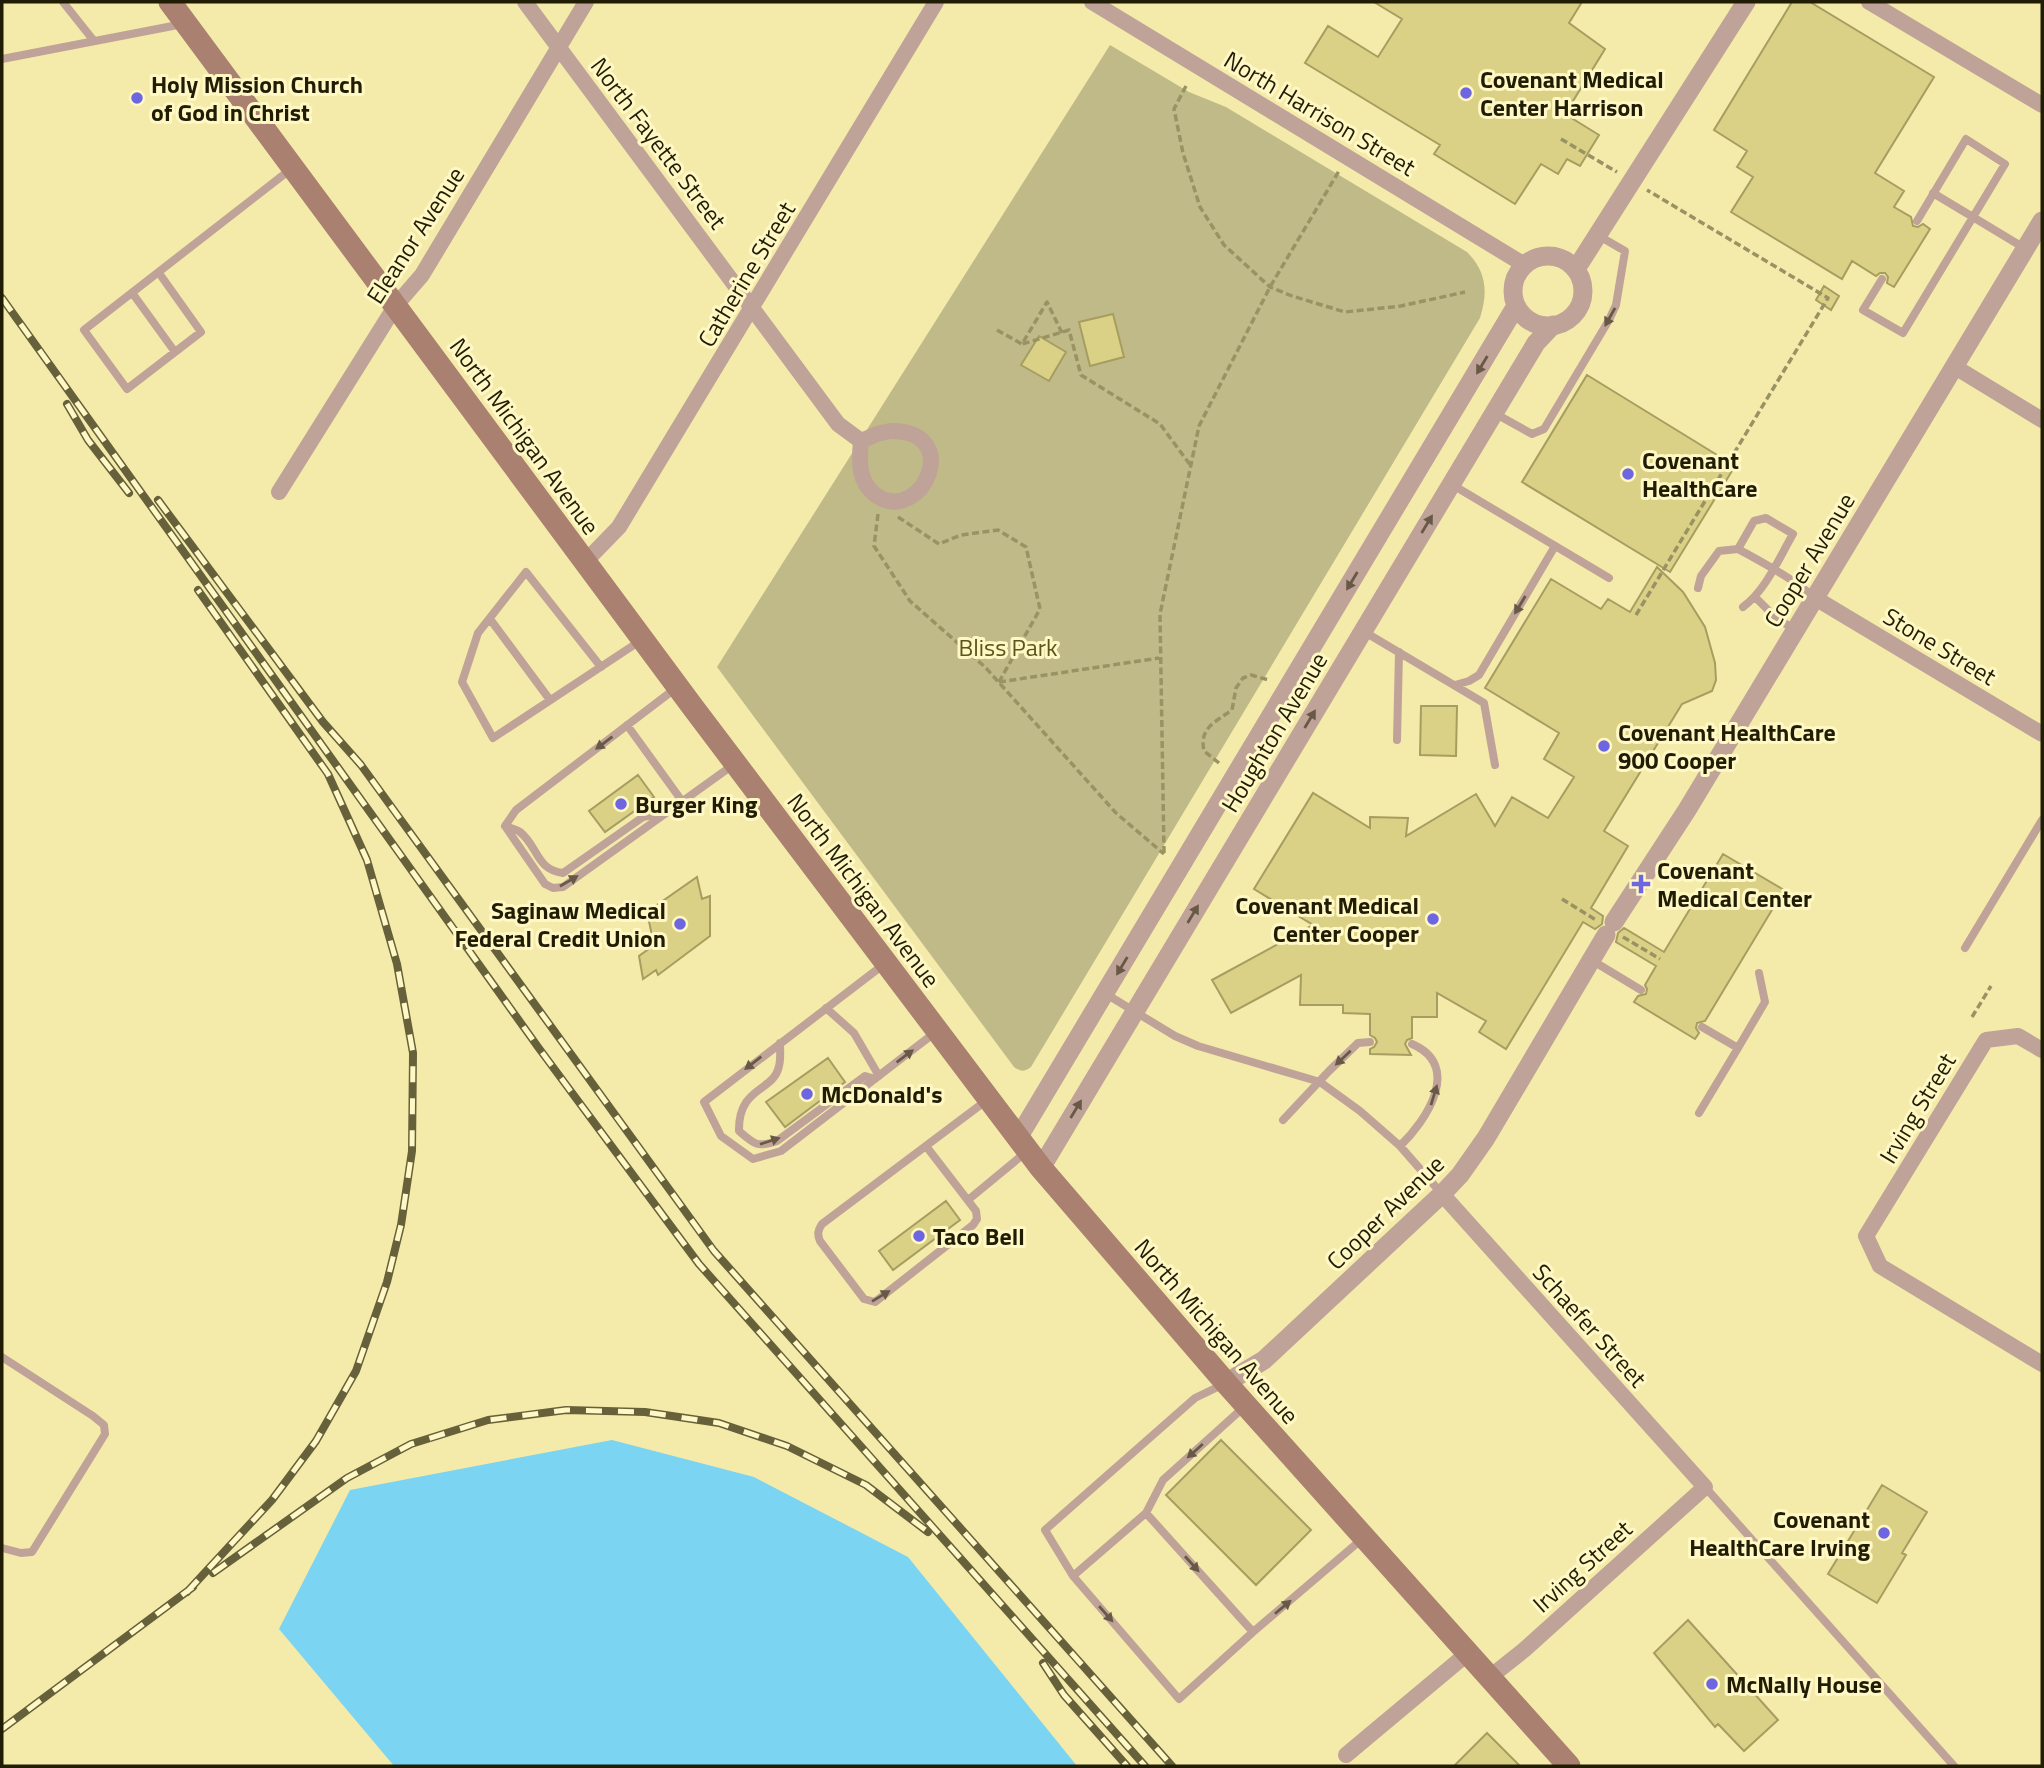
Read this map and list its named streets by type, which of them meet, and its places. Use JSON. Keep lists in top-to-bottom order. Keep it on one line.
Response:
{"streets":{"main road":["North Michigan Avenue"],"street":["North Harrison Street","North Fayette Street","Eleanor Avenue","Catherine Street","Cooper Avenue","Stone Street","Houghton Avenue","Irving Street","Schaefer Street"]},"crossings":[["North Harrison Street","Houghton Avenue"],["North Fayette Street","Eleanor Avenue"],["North Fayette Street","Catherine Street"],["Eleanor Avenue","North Michigan Avenue"],["Catherine Street","North Michigan Avenue"],["North Michigan Avenue","Cooper Avenue"],["North Michigan Avenue","Houghton Avenue"],["North Michigan Avenue","Irving Street"],["Cooper Avenue","Stone Street"],["Cooper Avenue","Schaefer Street"],["Irving Street","Schaefer Street"]],"parks":["Bliss Park"],"places":{"other":["Covenant Medical Center Harrison","Holy Mission Church of God in Christ","Covenant HealthCare","Covenant HealthCare 900 Cooper","Burger King","Covenant Medical Center Cooper","Saginaw Medical Federal Credit Union","McDonald's","Taco Bell","Covenant HealthCare Irving","McNally House"],"health":["Covenant Medical Center"]}}
